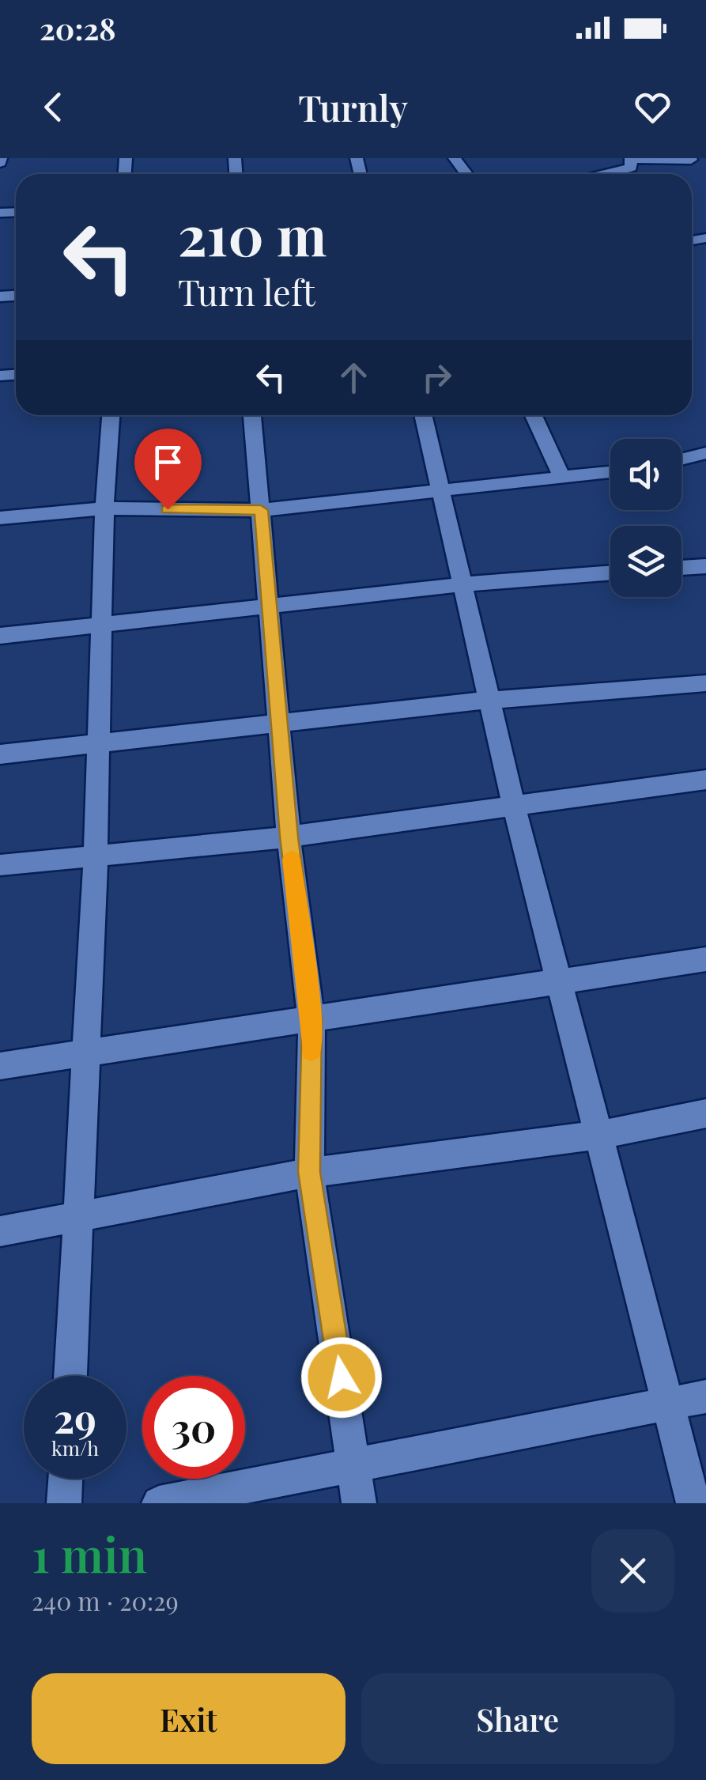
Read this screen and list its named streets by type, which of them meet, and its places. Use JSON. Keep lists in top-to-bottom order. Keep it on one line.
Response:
{"page":{"status":"20:28","header":"Turnly","turn":["210 m","Turn left"],"speed":"29 km/h","limit":"30","heading":["1 min","240 m · 20:29"],"buttons":["Exit","Share"]}}
